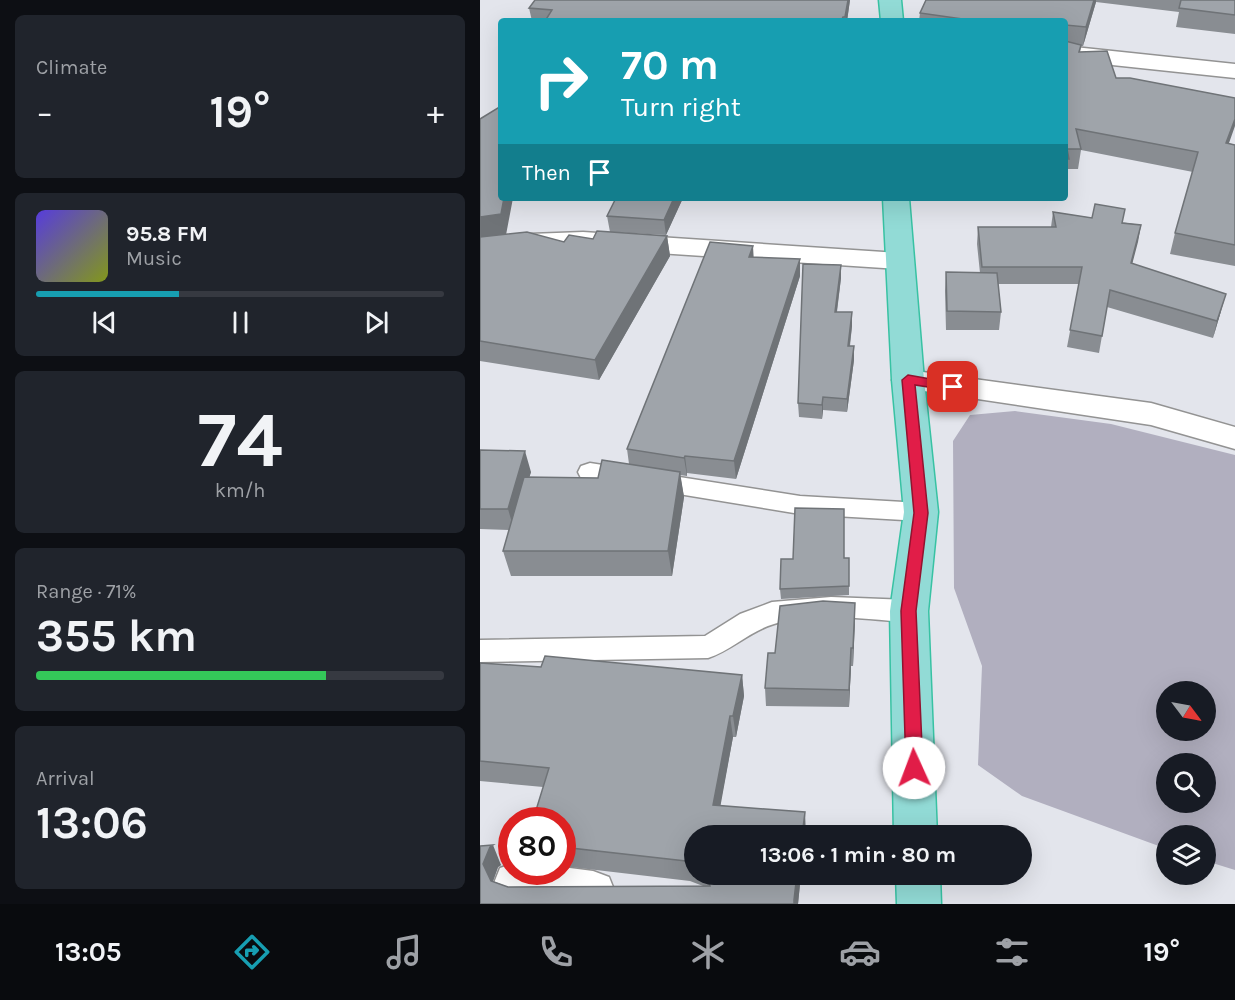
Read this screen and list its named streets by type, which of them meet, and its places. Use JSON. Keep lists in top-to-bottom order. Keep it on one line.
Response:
{"north":"bottom right","page":{"tile":["Climate",["74","km/h"],["Range · 71%","355 km"],["Arrival","13:06"]],"turn":["70 m","Turn right"],"heat":["−","19°","+"],"then":"Then","song":["95.8 FM","Music"],"limit":"80","trip":"13:06 · 1 min · 80 m","tabs":["13:05","19°"]}}
